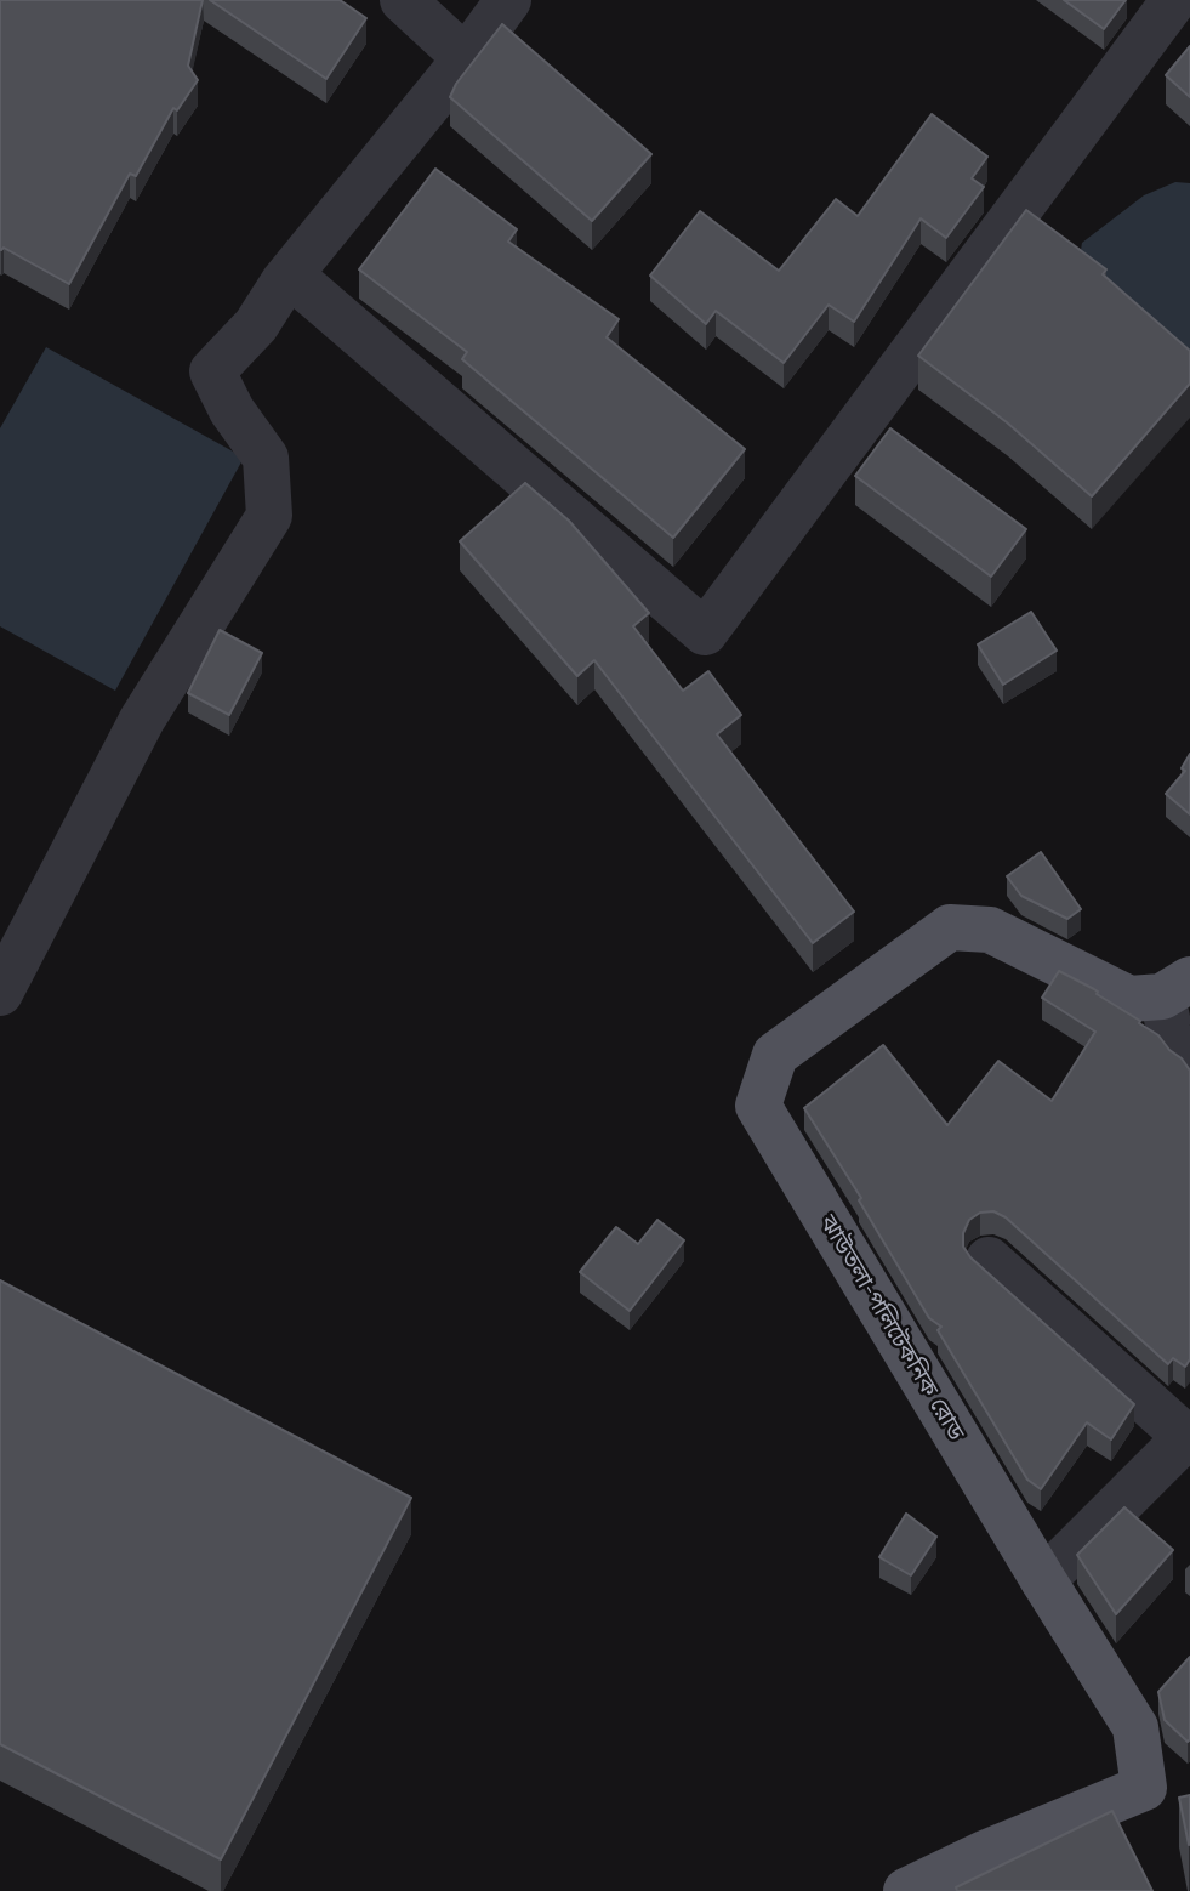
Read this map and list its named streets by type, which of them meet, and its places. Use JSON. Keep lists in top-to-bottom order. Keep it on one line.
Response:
{"streets":{"main road":["ঝাউতলা-পলিটেকনিক রোড"]}}
